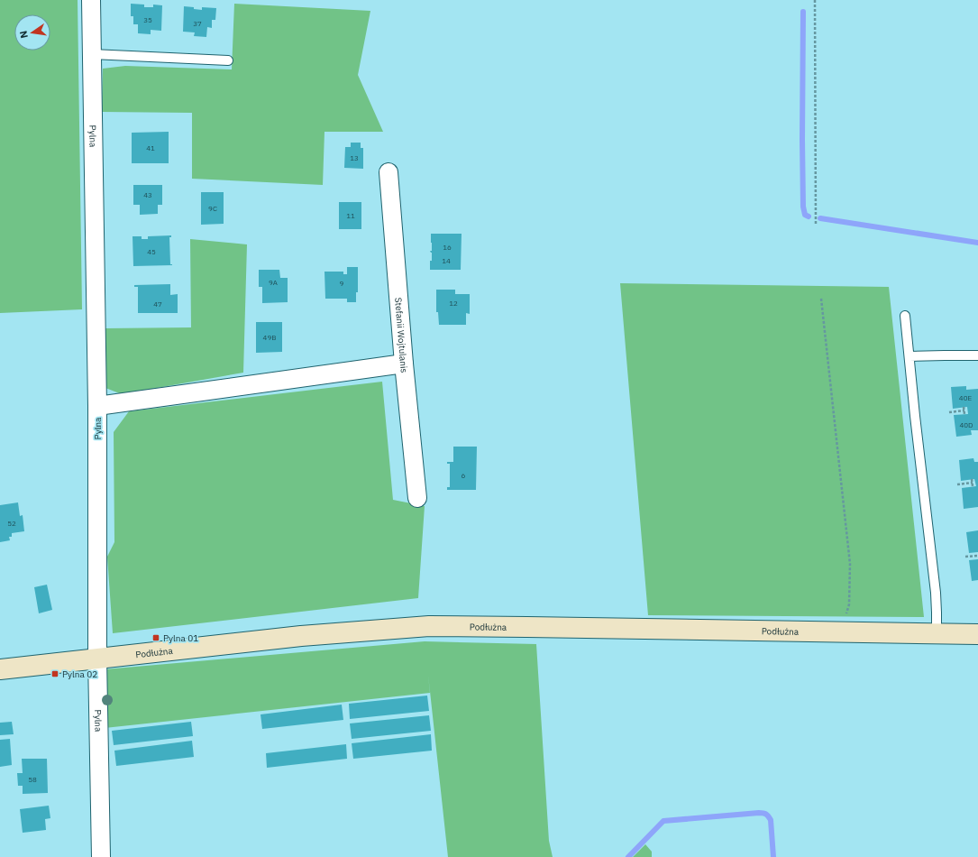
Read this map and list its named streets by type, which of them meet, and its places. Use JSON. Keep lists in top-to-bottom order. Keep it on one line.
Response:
{"streets":{"street":["Pylna","Stefanii Wojtulanis","Podłużna"]},"crossings":[["Pylna","Podłużna"]],"places":{"transit":["Pylna 01","Pylna 02"]},"house_numbers":["35","37","41","13","43","9C","11","16","45","14","9A","9","12","47","49B","40E","40D","6","52","58"],"north":"left"}
